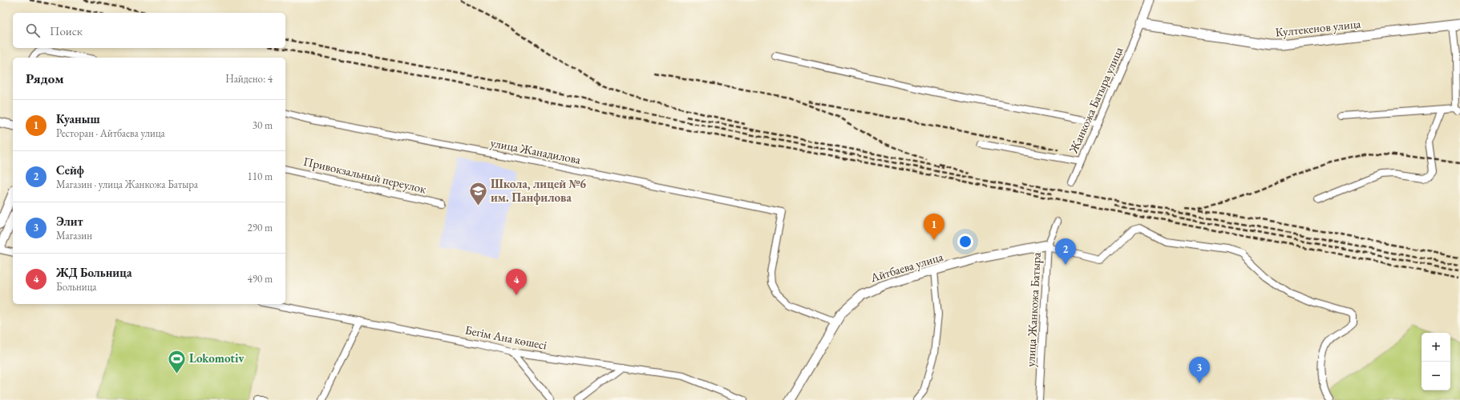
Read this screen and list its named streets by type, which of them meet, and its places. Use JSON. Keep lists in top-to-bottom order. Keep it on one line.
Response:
{"streets":{"street":["Култекенов улица","Жанкожа Батыра улица","улица Жанадилова","Привокзальный переулок","Айтбаева улица","улица Жанкожа Батыра","Бегім Ана көшесі"]},"crossings":[["Култекенов улица","Жанкожа Батыра улица"],["улица Жанадилова","Айтбаева улица"],["Айтбаева улица","улица Жанкожа Батыра"]],"places":{"school or university":["Школа, лицей №6 им. Панфилова"],"sports":["Lokomotiv"]},"page":{"search":"Поиск","heading":["Рядом","Найдено: 4"],"list":[{"mark":"1","name":"Куаныш","note":"Ресторан · Айтбаева улица","value":"30 m"},{"mark":"2","name":"Сейф","note":"Магазин · улица Жанкожа Батыра","value":"110 m"},{"mark":"3","name":"Элит","note":"Магазин","value":"290 m"},{"mark":"4","name":"ЖД Больница","note":"Больница","value":"490 m"}],"pins":["1","2","4","3"],"map_buttons":["+","−"]}}
